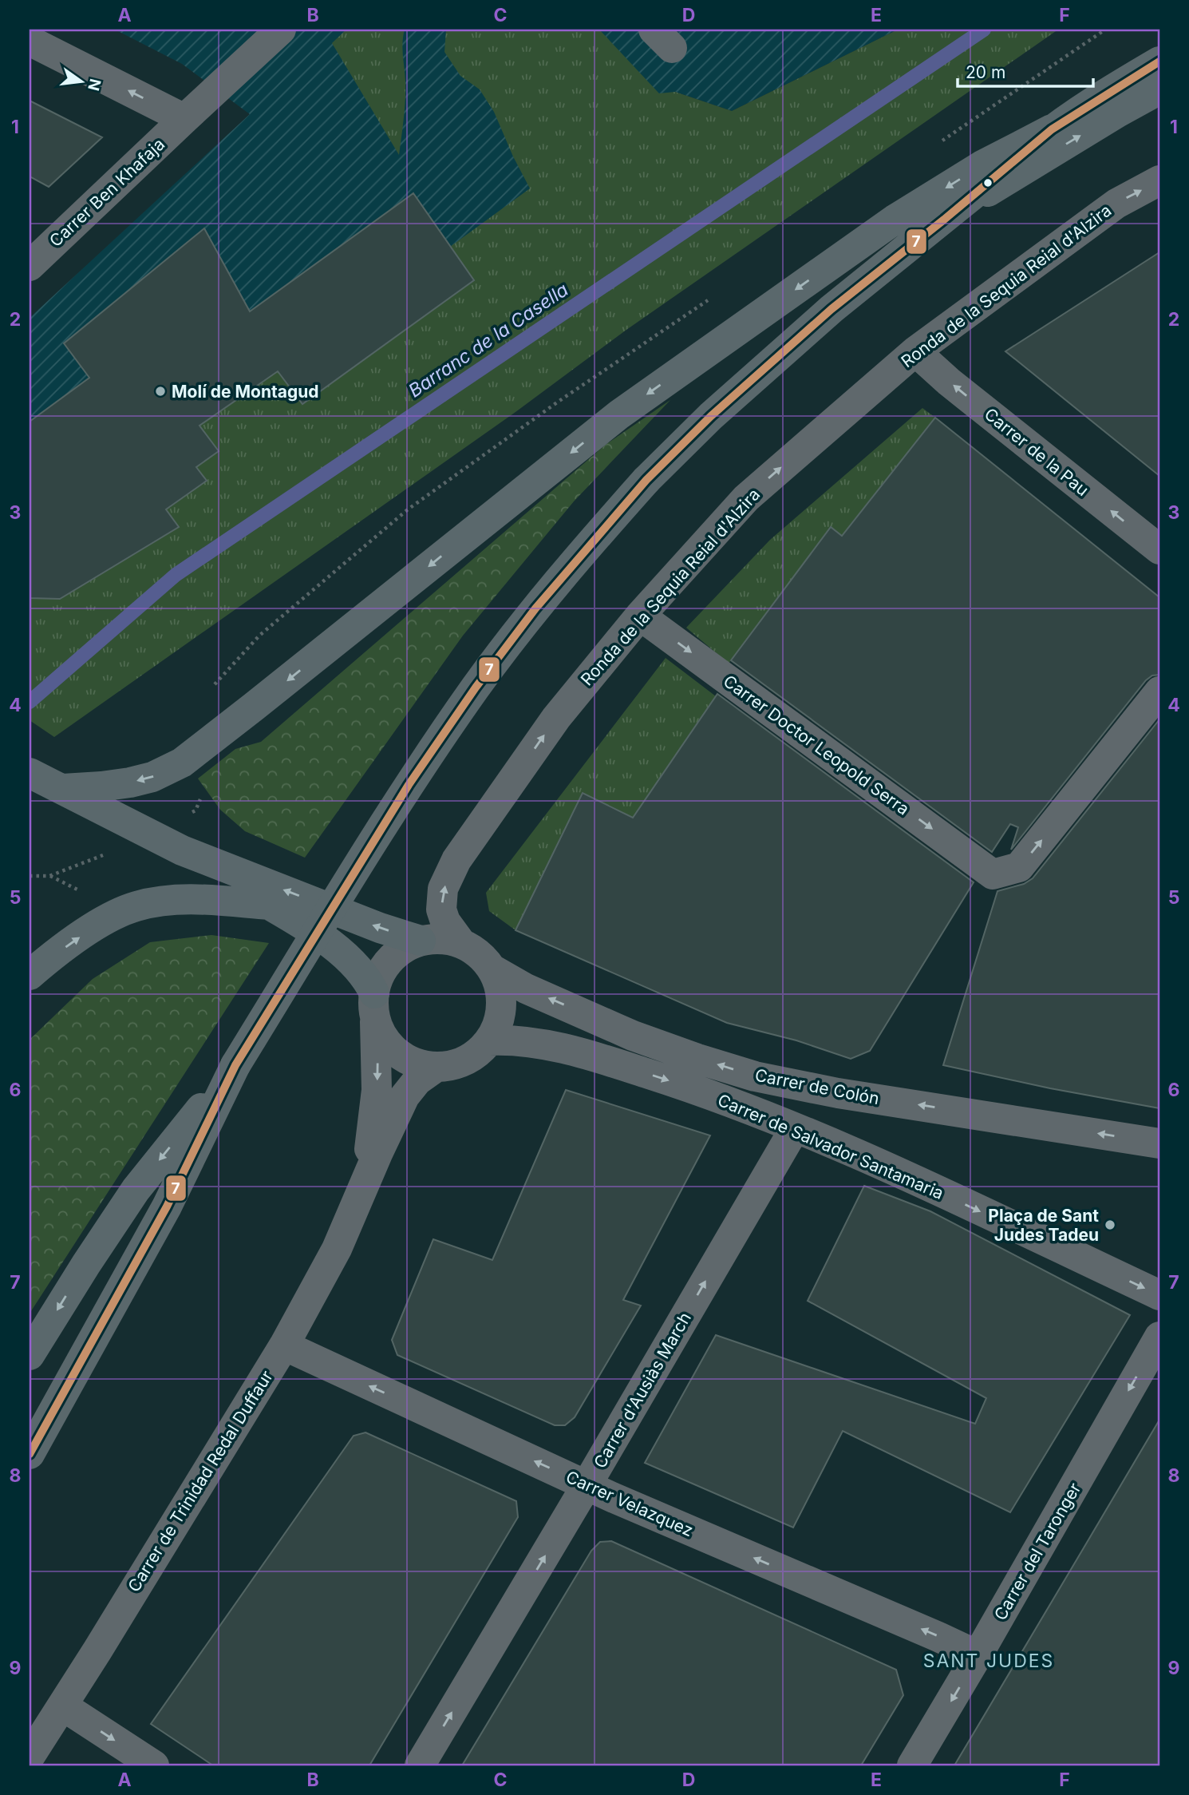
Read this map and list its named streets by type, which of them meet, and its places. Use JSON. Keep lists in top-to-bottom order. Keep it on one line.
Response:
{"streets":{"street":["Carrer Ben Khafaja","Ronda de la Sequia Reial d'Alzira","Carrer de la Pau","Carrer Doctor Leopold Serra","Carrer de Colón","Carrer de Salvador Santamaria","Carrer d'Ausiàs March","Carrer de Trinidad Redal Duffaur","Carrer Velazquez","Carrer del Taronger"]},"crossings":[["Ronda de la Sequia Reial d'Alzira","Carrer de la Pau"],["Ronda de la Sequia Reial d'Alzira","Carrer Doctor Leopold Serra"],["Ronda de la Sequia Reial d'Alzira","Carrer de Colón"],["Ronda de la Sequia Reial d'Alzira","Carrer de Salvador Santamaria"],["Ronda de la Sequia Reial d'Alzira","Carrer de Trinidad Redal Duffaur"],["Carrer de Colón","Carrer de Salvador Santamaria"],["Carrer de Colón","Carrer de Trinidad Redal Duffaur"],["Carrer de Salvador Santamaria","Carrer d'Ausiàs March"],["Carrer de Salvador Santamaria","Carrer de Trinidad Redal Duffaur"],["Carrer d'Ausiàs March","Carrer Velazquez"],["Carrer de Trinidad Redal Duffaur","Carrer Velazquez"],["Carrer Velazquez","Carrer del Taronger"]],"one_way":["Ronda de la Sequia Reial d'Alzira","Carrer de la Pau","Carrer de Colón","Carrer de Salvador Santamaria","Carrer d'Ausiàs March","Carrer Velazquez","Carrer del Taronger"],"districts":["SANT JUDES"],"water":["Barranc de la Casella"],"places":["Molí de Montagud","Plaça de Sant Judes Tadeu"],"lines":["transit line 7"],"scale_bar":"20 m","north":"right","grid":{"columns":["A","B","C","D","E","F"],"rows":["1","2","3","4","5","6","7","8","9"]}}
